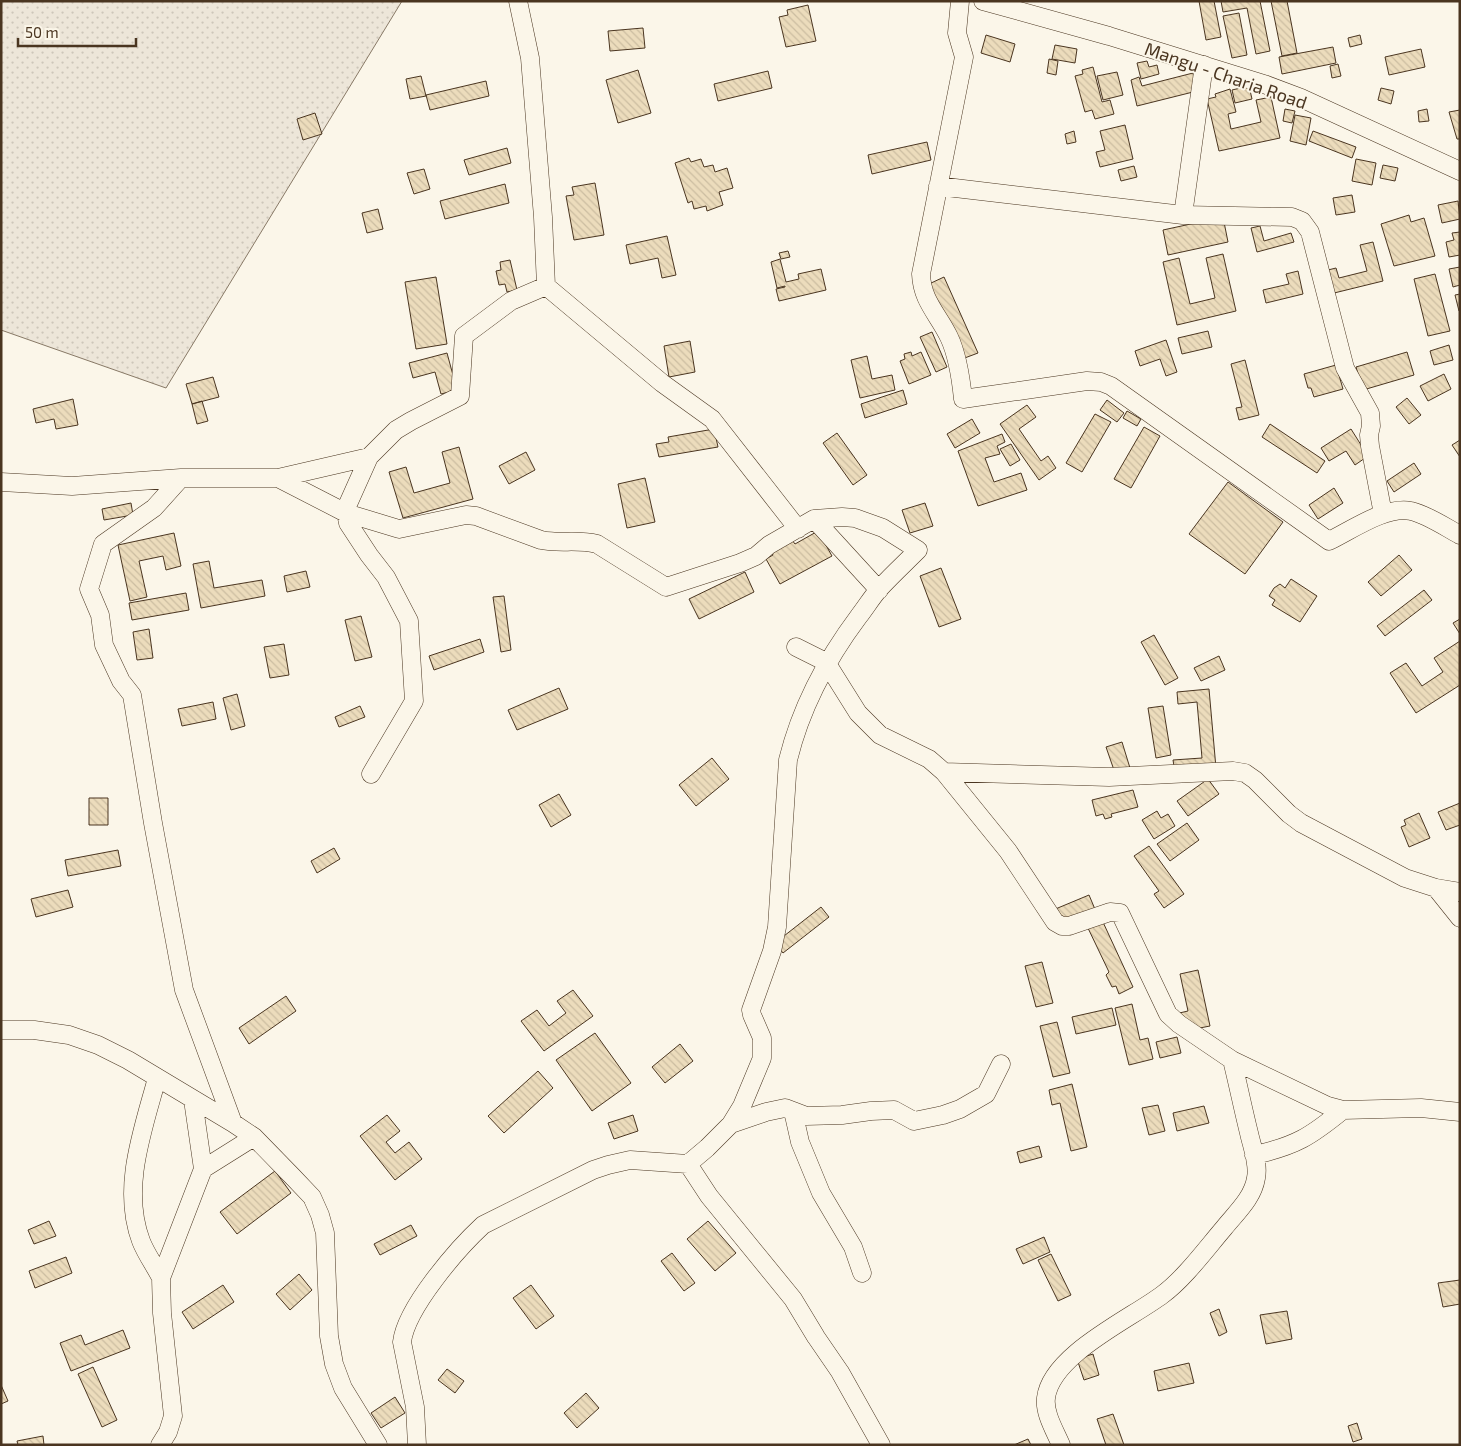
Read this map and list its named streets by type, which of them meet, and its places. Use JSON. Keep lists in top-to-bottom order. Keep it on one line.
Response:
{"streets":{"street":["Mangu - Charia Road"]},"scale_bar":"50 m"}
